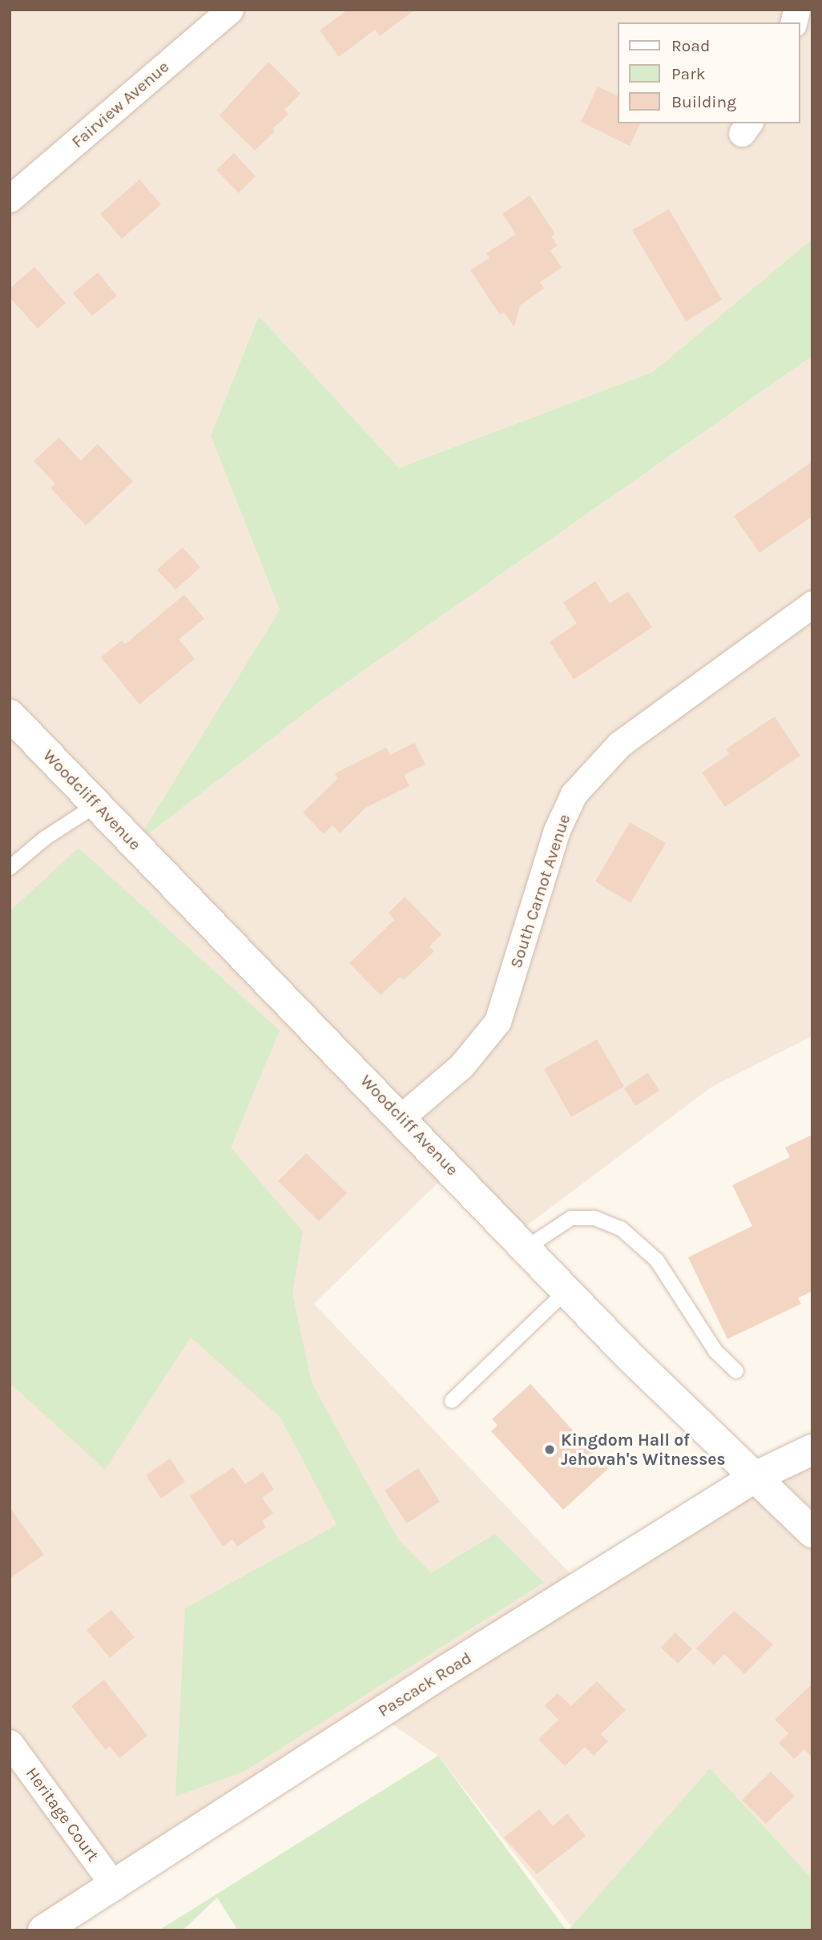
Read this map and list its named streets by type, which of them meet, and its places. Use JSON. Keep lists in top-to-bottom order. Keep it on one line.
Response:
{"streets":{"main road":["Woodcliff Avenue","Pascack Road"],"street":["Fairview Avenue","South Carnot Avenue","Heritage Court"]},"crossings":[["Woodcliff Avenue","South Carnot Avenue"],["Woodcliff Avenue","Pascack Road"],["Pascack Road","Heritage Court"]],"places":["Kingdom Hall of Jehovah's Witnesses"],"legend":["Road","Park","Building"]}
